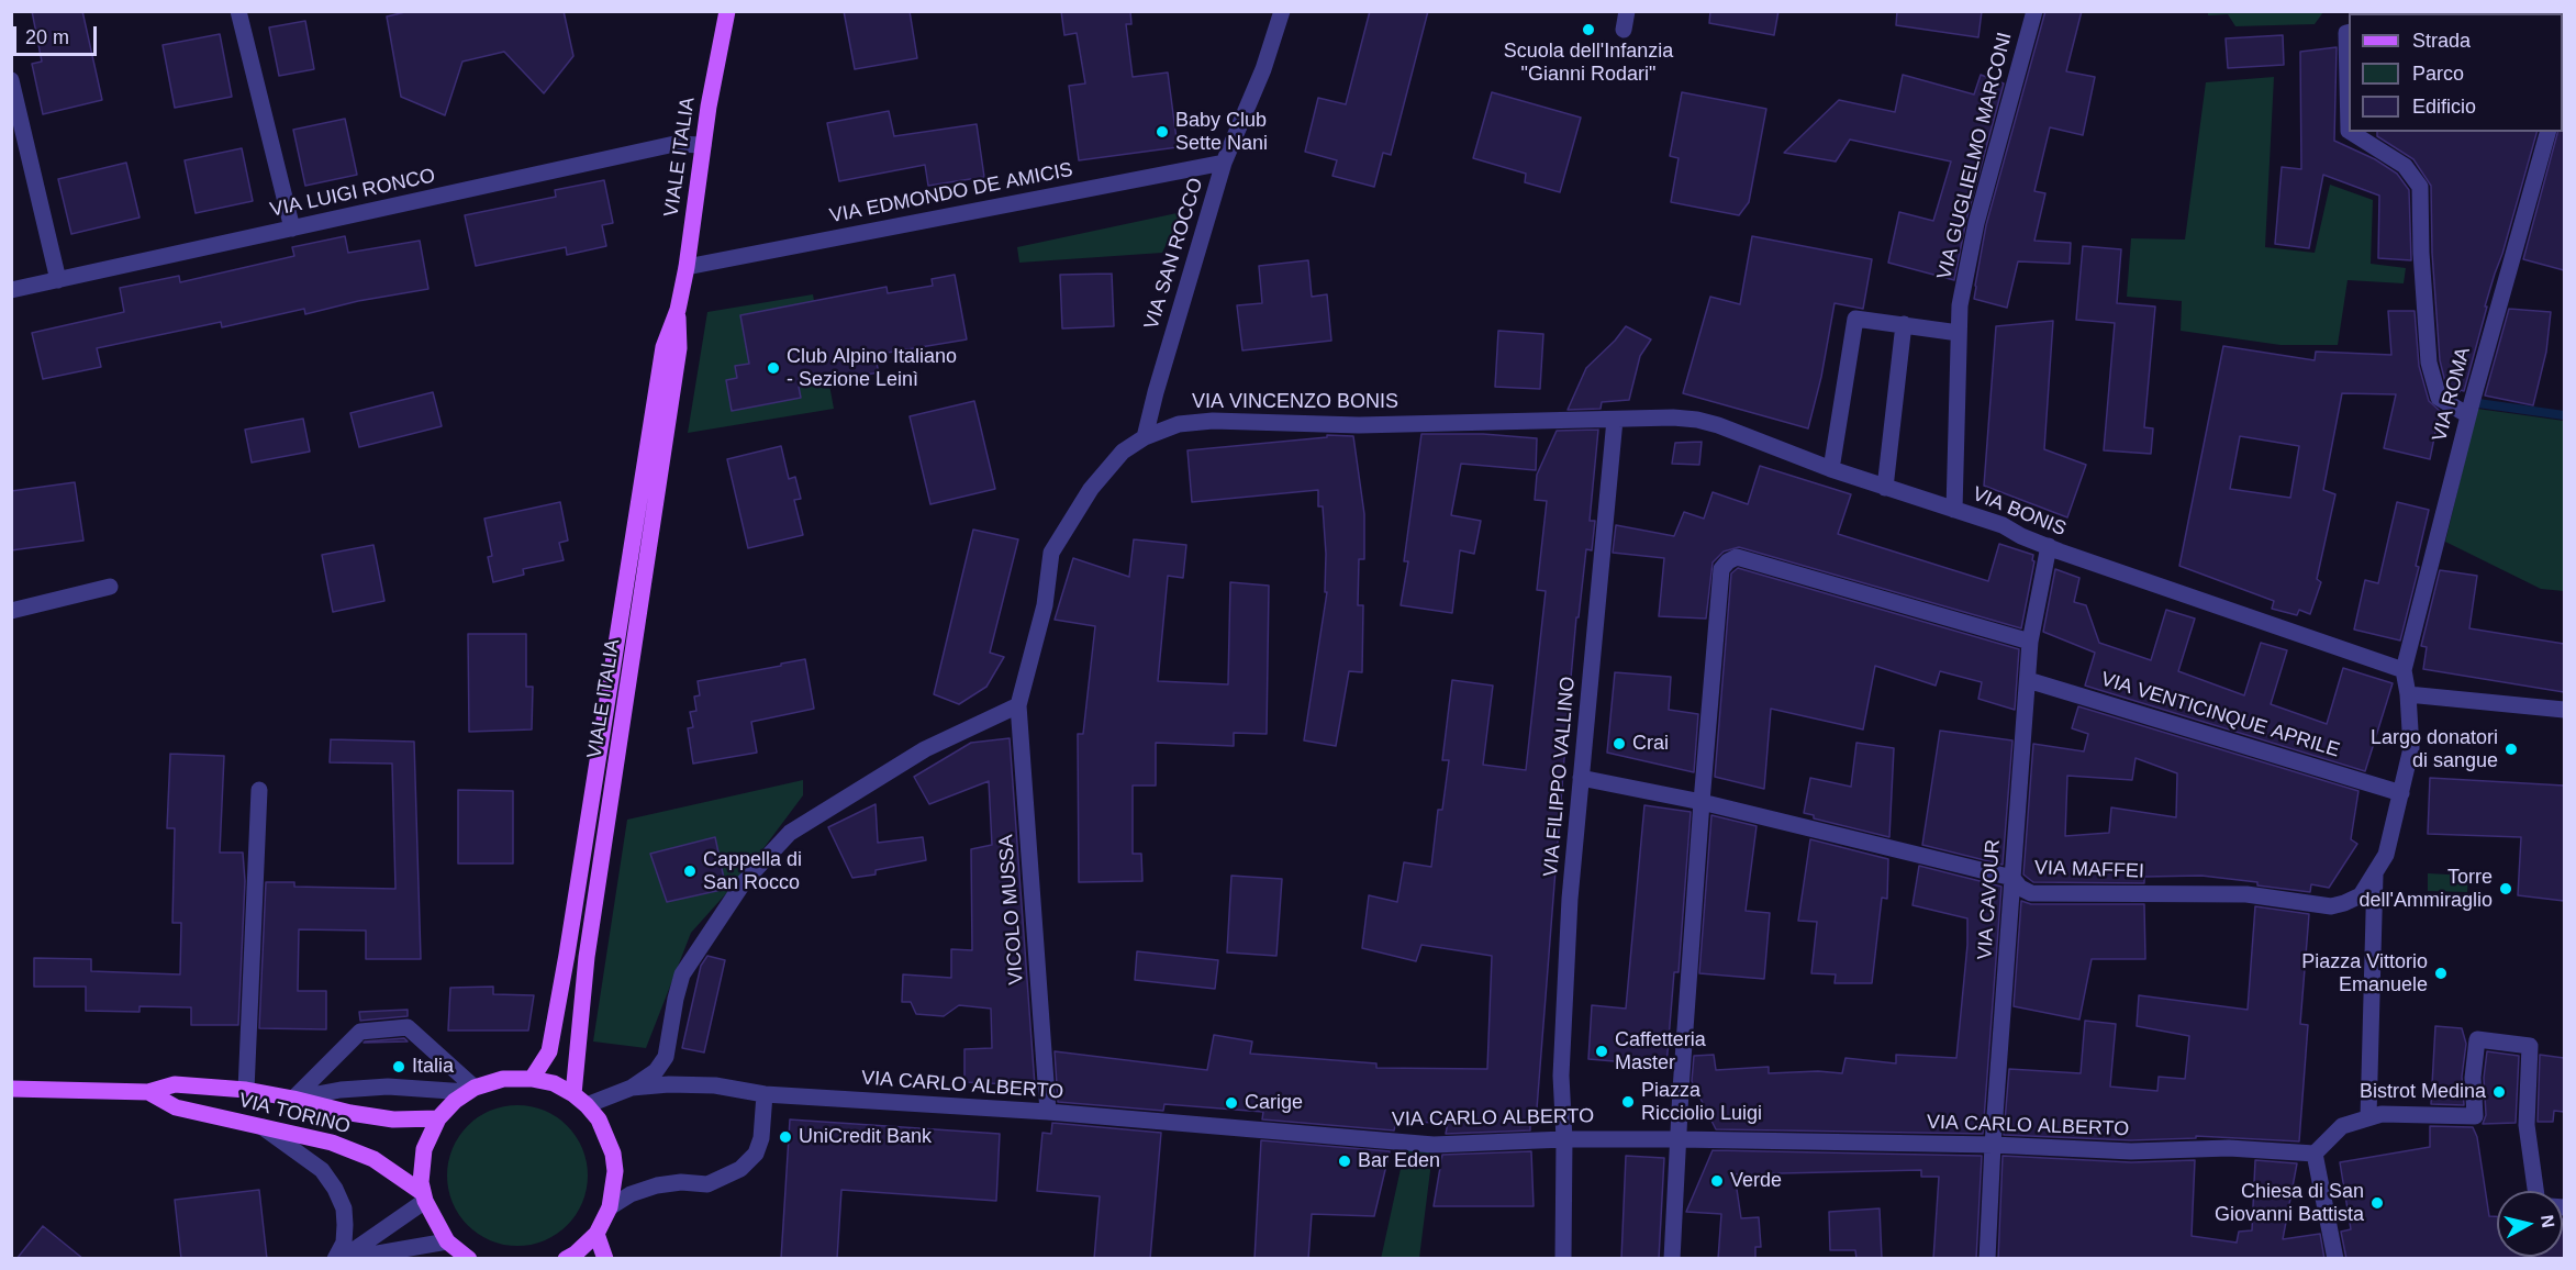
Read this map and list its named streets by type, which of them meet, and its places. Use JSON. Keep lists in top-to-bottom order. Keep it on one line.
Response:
{"streets":{"main road":["VIALE ITALIA","VIA TORINO"],"street":["VIA GUGLIELMO MARCONI","VIA LUIGI RONCO","VIA EDMONDO DE AMICIS","VIA SAN ROCCO","VIA ROMA","VIA VINCENZO BONIS","VIA BONIS","VIA VENTICINQUE APRILE","VIA FILIPPO VALLINO","VIA MAFFEI","VIA CAVOUR","VICOLO MUSSA","VIA CARLO ALBERTO"]},"crossings":[["VIA GUGLIELMO MARCONI","VIA BONIS"],["VIALE ITALIA","VIA LUIGI RONCO"],["VIALE ITALIA","VIA EDMONDO DE AMICIS"],["VIA EDMONDO DE AMICIS","VIA SAN ROCCO"],["VIA SAN ROCCO","VIA VINCENZO BONIS"],["VIA ROMA","VIA BONIS"],["VIA VINCENZO BONIS","VIA BONIS"],["VIA VINCENZO BONIS","VIA FILIPPO VALLINO"],["VIA VINCENZO BONIS","VICOLO MUSSA"],["VIA BONIS","VIA FILIPPO VALLINO"],["VIA BONIS","VIA CAVOUR"],["VIA VENTICINQUE APRILE","VIA MAFFEI"],["VIA VENTICINQUE APRILE","VIA CAVOUR"],["VIA FILIPPO VALLINO","VIA MAFFEI"],["VIA FILIPPO VALLINO","VIA CARLO ALBERTO"],["VIA MAFFEI","VIA CAVOUR"],["VIA CAVOUR","VIA CARLO ALBERTO"],["VICOLO MUSSA","VIA CARLO ALBERTO"]],"places":["Scuola dell'Infanzia \"Gianni Rodari\"","Baby Club Sette Nani","Club Alpino Italiano - Sezione Leinì","Crai","Largo donatori di sangue","Cappella di San Rocco","Torre dell'Ammiraglio","Piazza Vittorio Emanuele","Caffetteria Master","Italia","Bistrot Medina","Piazza Ricciolio Luigi","Carige","UniCredit Bank","Bar Eden","Verde","Chiesa di San Giovanni Battista"],"legend":["Strada","Parco","Edificio"],"scale_bar":"20 m","north":"right"}
